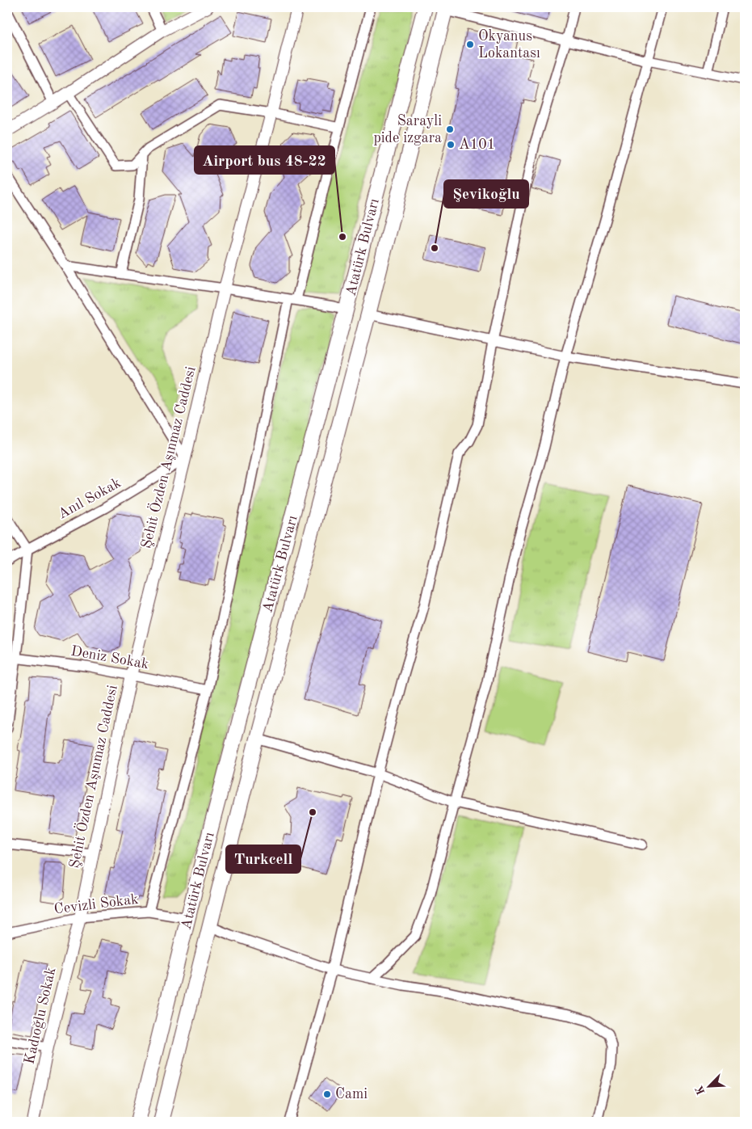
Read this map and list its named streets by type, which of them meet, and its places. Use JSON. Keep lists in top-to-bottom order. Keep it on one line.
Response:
{"streets":{"main road":["Atatürk Bulvarı"],"street":["Şehit Özden Aşınmaz Caddesi","Anıl Sokak","Deniz Sokak","Cevizli Sokak","Kadıoğlu Sokak"]},"crossings":[["Atatürk Bulvarı","Cevizli Sokak"],["Şehit Özden Aşınmaz Caddesi","Anıl Sokak"],["Şehit Özden Aşınmaz Caddesi","Deniz Sokak"],["Şehit Özden Aşınmaz Caddesi","Cevizli Sokak"],["Şehit Özden Aşınmaz Caddesi","Kadıoğlu Sokak"],["Cevizli Sokak","Kadıoğlu Sokak"]],"places":["Okyanus Lokantası","Sarayli pide izgara","A101","Airport bus 48-22","Şevikoğlu","Turkcell","Cami"],"north":"bottom left"}
